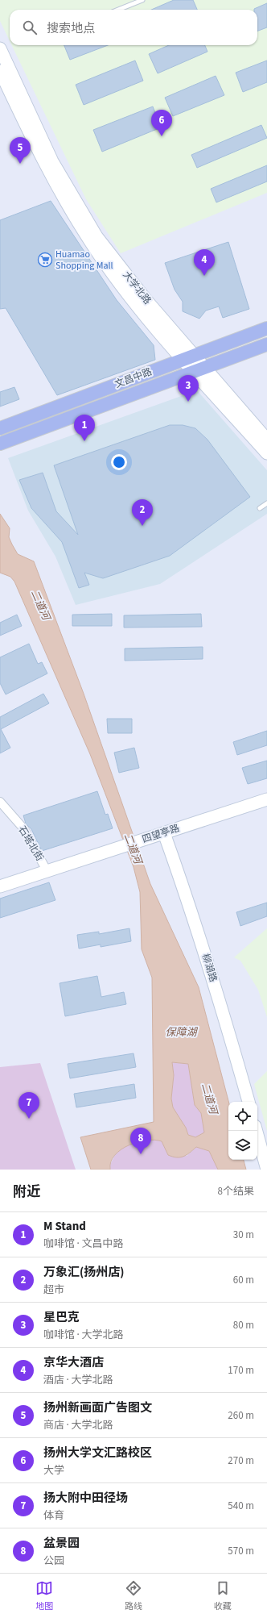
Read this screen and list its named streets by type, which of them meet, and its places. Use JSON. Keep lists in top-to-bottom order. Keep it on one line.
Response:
{"streets":{"main road":["文昌中路"],"street":["大学北路","四望亭路","石塔北街","柳湖路"]},"crossings":[["大学北路","文昌中路"],["四望亭路","石塔北街"],["四望亭路","柳湖路"]],"water":["二道河","保障湖"],"places":{"supermarket":["Huamao Shopping Mall"]},"page":{"search":"搜索地点","pins":["6","5","4","3","1","2","7","8"],"heading":["附近","8个结果"],"list":[{"mark":"1","name":"M Stand","note":"咖啡馆 · 文昌中路","value":"30 m"},{"mark":"2","name":"万象汇(扬州店)","note":"超市","value":"60 m"},{"mark":"3","name":"星巴克","note":"咖啡馆 · 大学北路","value":"80 m"},{"mark":"4","name":"京华大酒店","note":"酒店 · 大学北路","value":"170 m"},{"mark":"5","name":"扬州新画面广告图文","note":"商店 · 大学北路","value":"260 m"},{"mark":"6","name":"扬州大学文汇路校区","note":"大学","value":"270 m"},{"mark":"7","name":"扬大附中田径场","note":"体育","value":"540 m"},{"mark":"8","name":"盆景园","note":"公园","value":"570 m"}],"nav":["地图","路线","收藏"]}}
